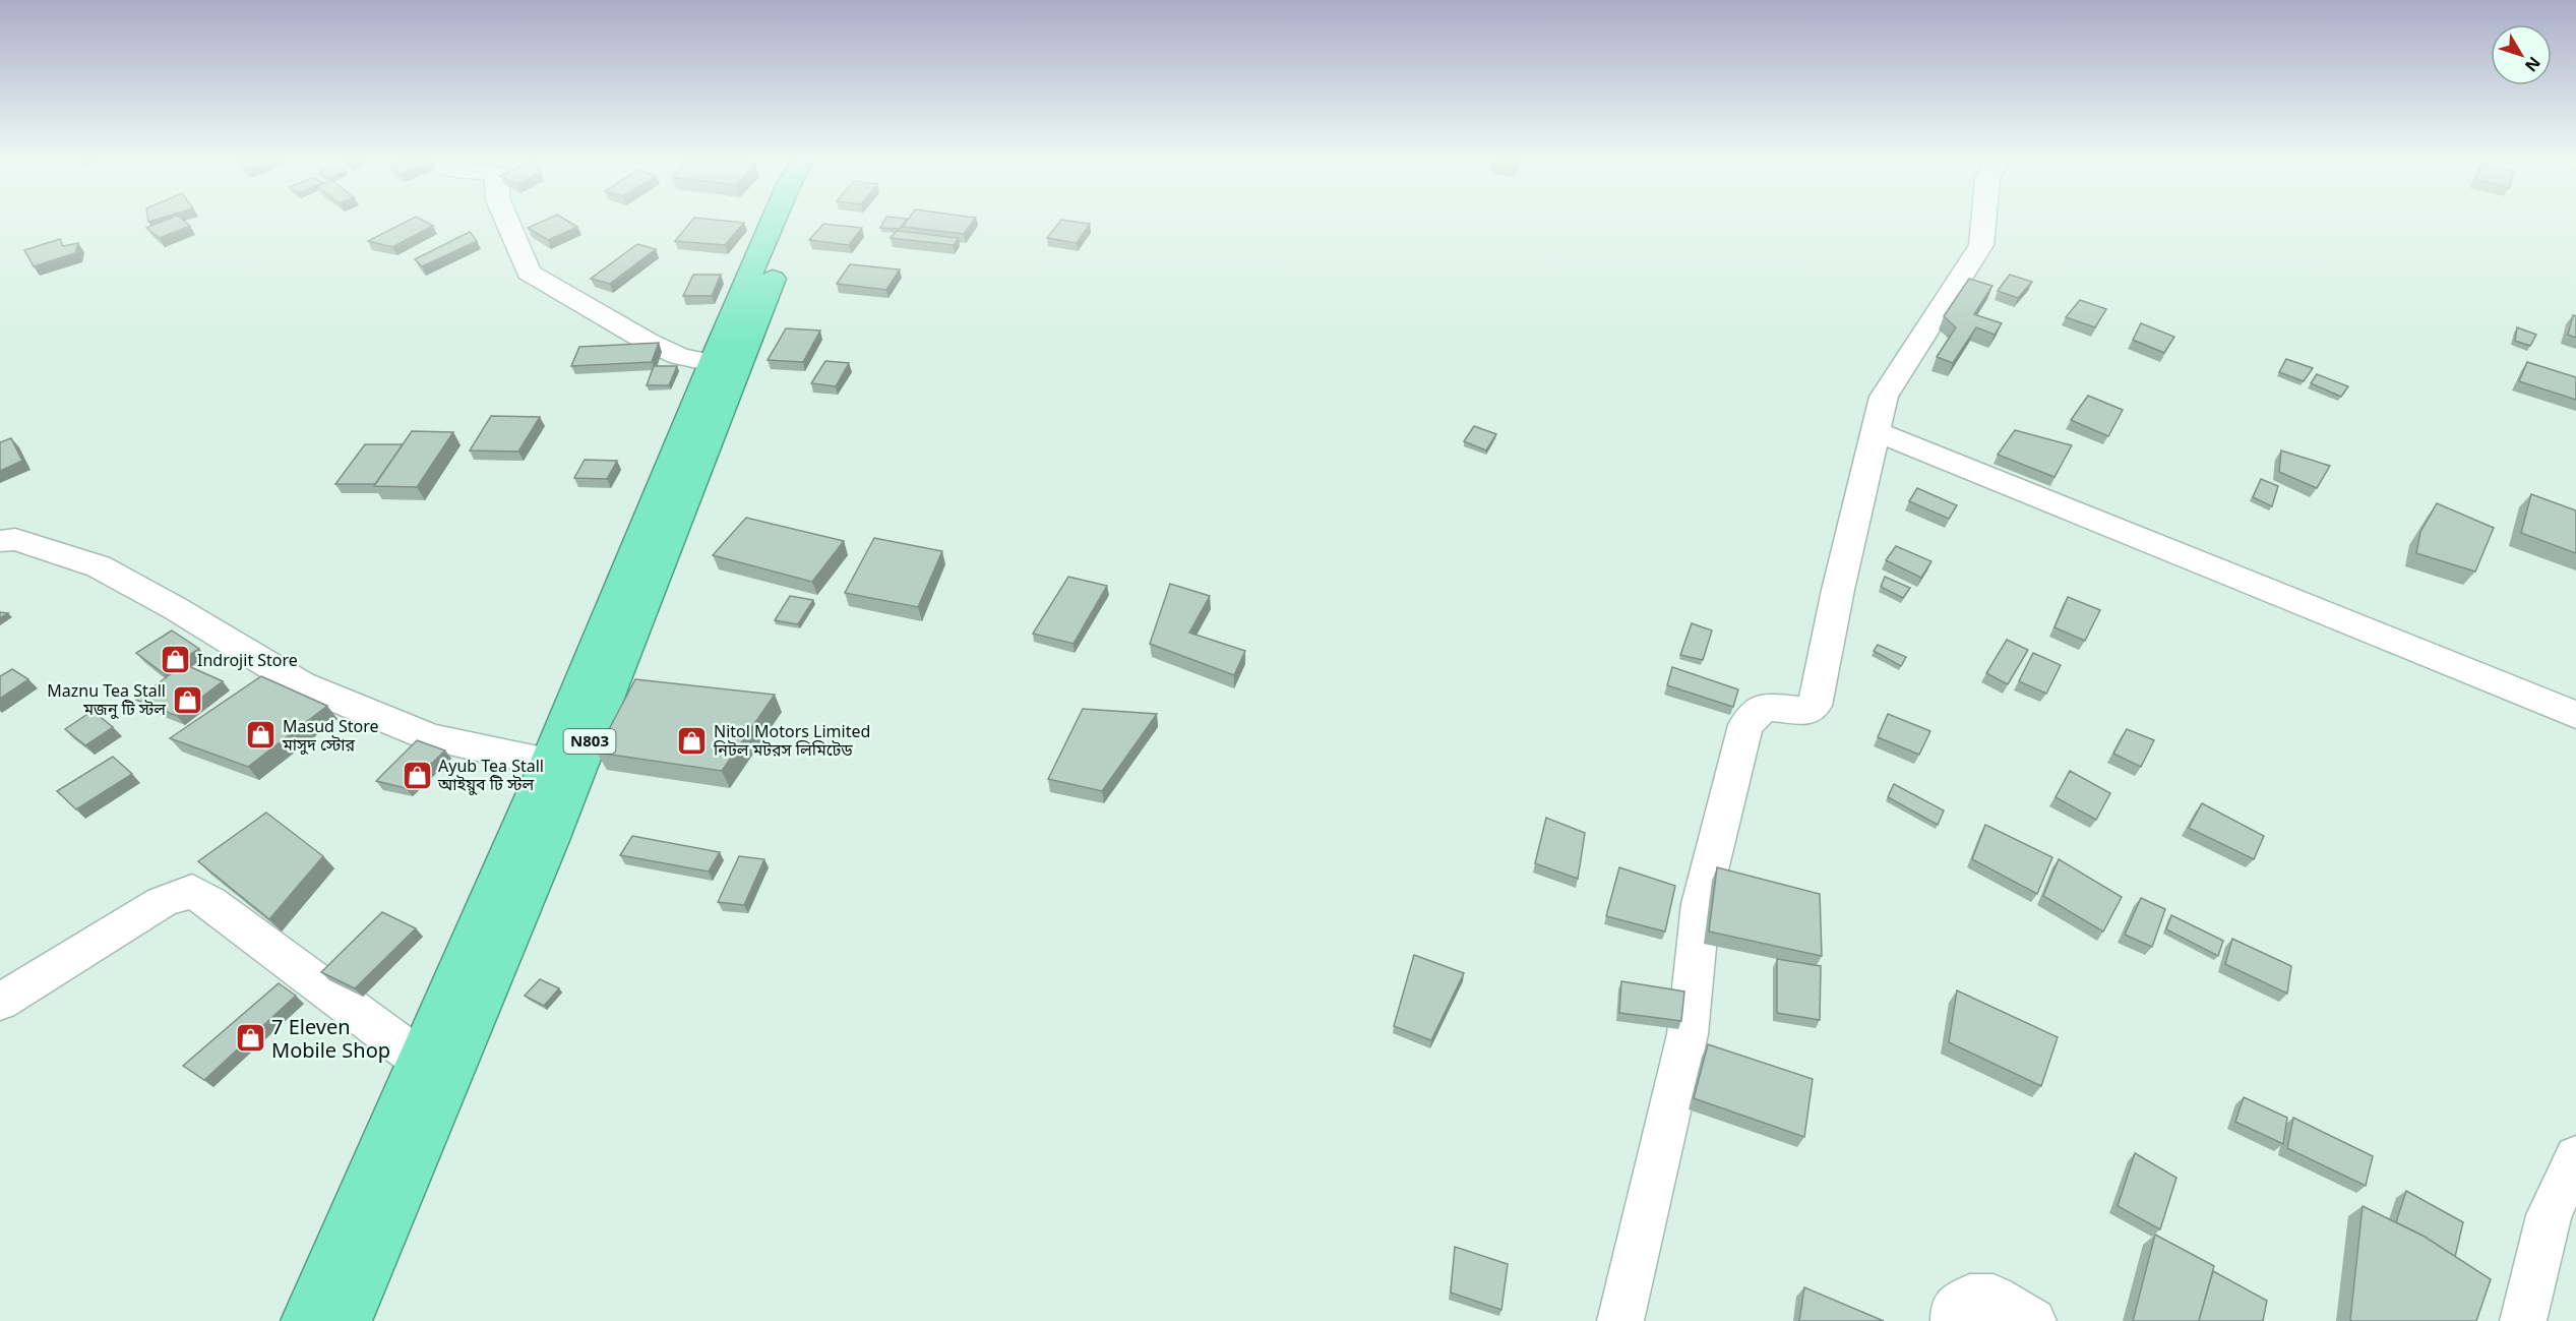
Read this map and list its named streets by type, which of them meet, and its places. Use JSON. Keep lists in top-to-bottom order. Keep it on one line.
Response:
{"streets":{"highway":["N803"]},"places":{"shop":["Indrojit Store","Maznu Tea Stall মজনু টি স্টল","Masud Store মাসুদ স্টোর","Nitol Motors Limited নিটল মটরস লিমিটেড","Ayub Tea Stall আইয়ুব টি স্টল","7 Eleven Mobile Shop"]},"north":"bottom right"}
